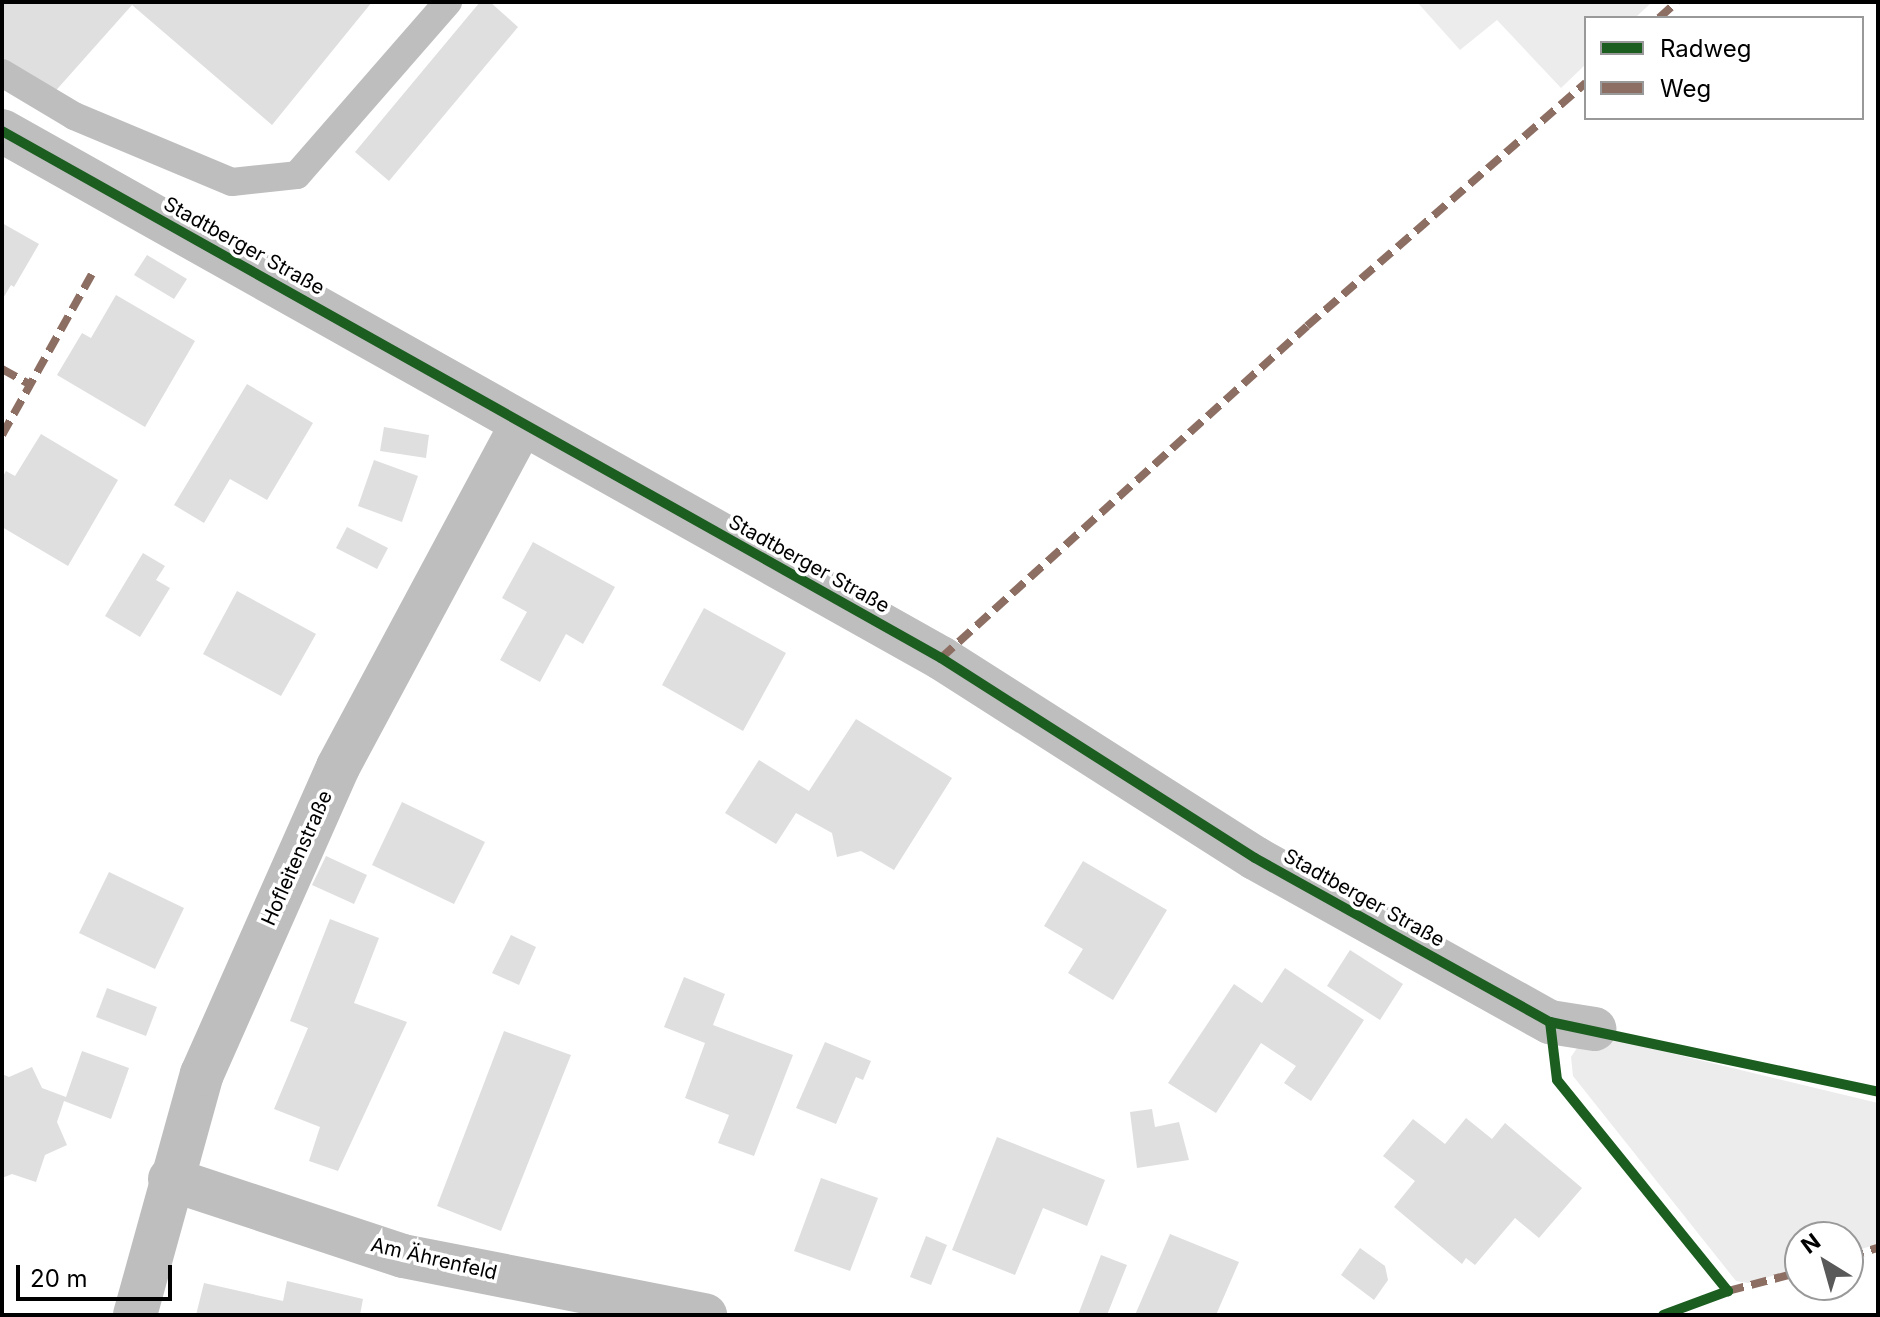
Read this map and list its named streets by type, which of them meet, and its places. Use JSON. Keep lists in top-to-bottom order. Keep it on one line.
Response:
{"streets":{"street":["Stadtberger Straße","Hofleitenstraße","Am Ährenfeld"]},"crossings":[["Stadtberger Straße","Hofleitenstraße"],["Hofleitenstraße","Am Ährenfeld"]],"legend":["Radweg","Weg"],"scale_bar":"20 m","north":"top left"}
